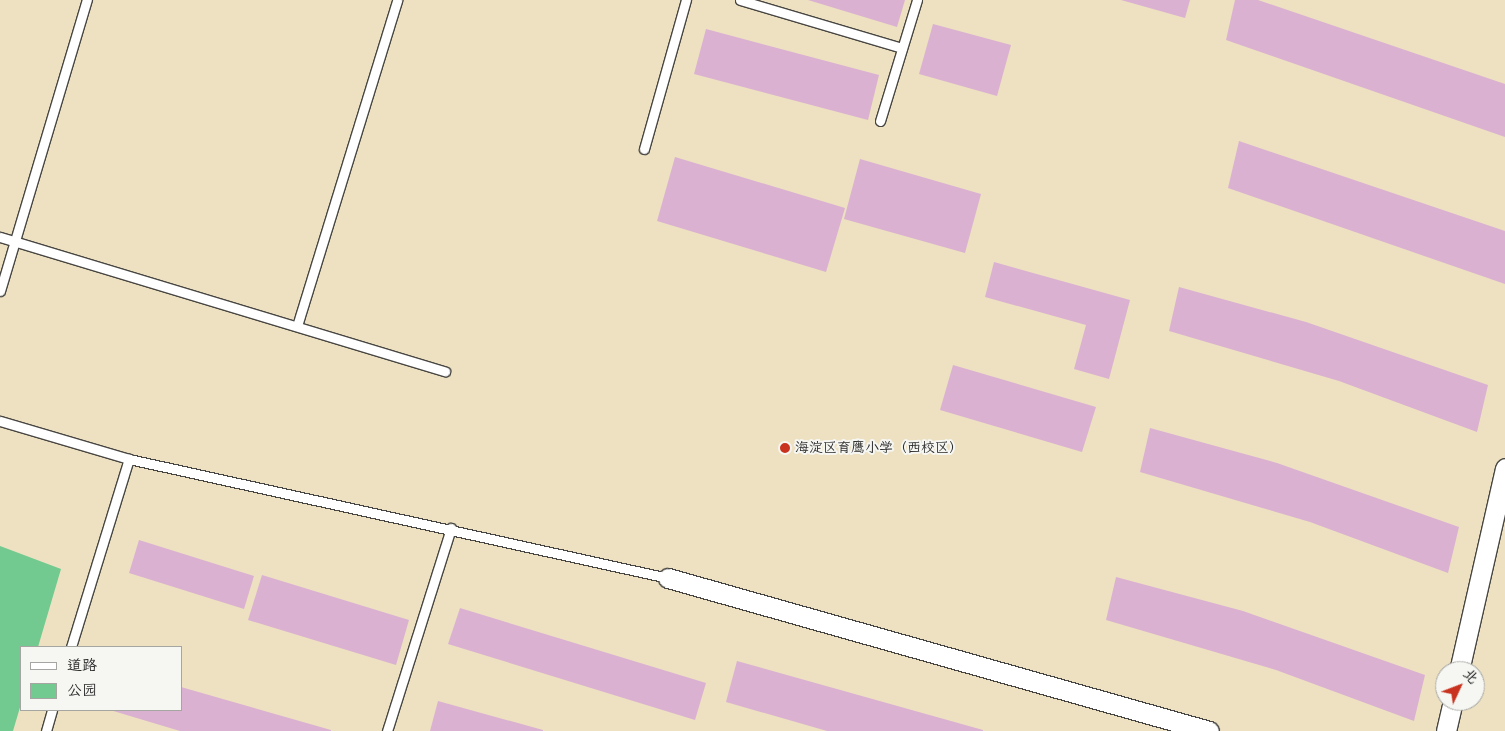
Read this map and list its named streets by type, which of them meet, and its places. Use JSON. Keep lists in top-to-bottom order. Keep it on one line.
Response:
{"places":["海淀区育鹰小学（西校区）"],"legend":["道路","公园"],"north":"top right"}
